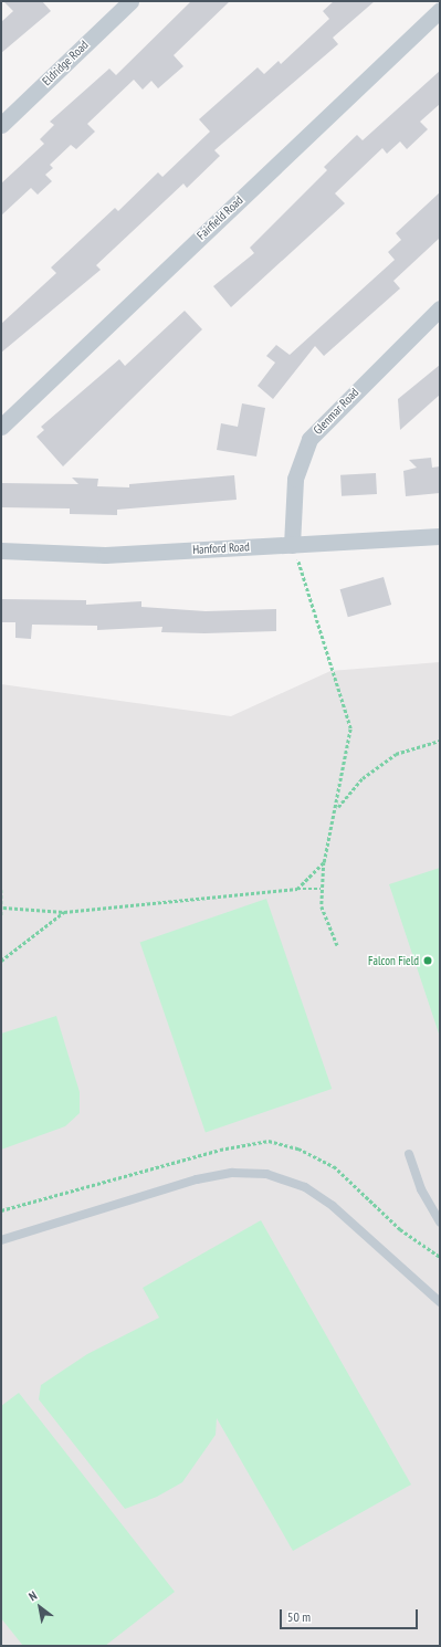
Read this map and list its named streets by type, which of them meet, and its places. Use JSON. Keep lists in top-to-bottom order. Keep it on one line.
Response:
{"streets":{"street":["Eldridge Road","Fairfield Road","Glenmar Road","Hanford Road"]},"crossings":[["Glenmar Road","Hanford Road"]],"places":["Falcon Field"],"scale_bar":"50 m","north":"top left"}
